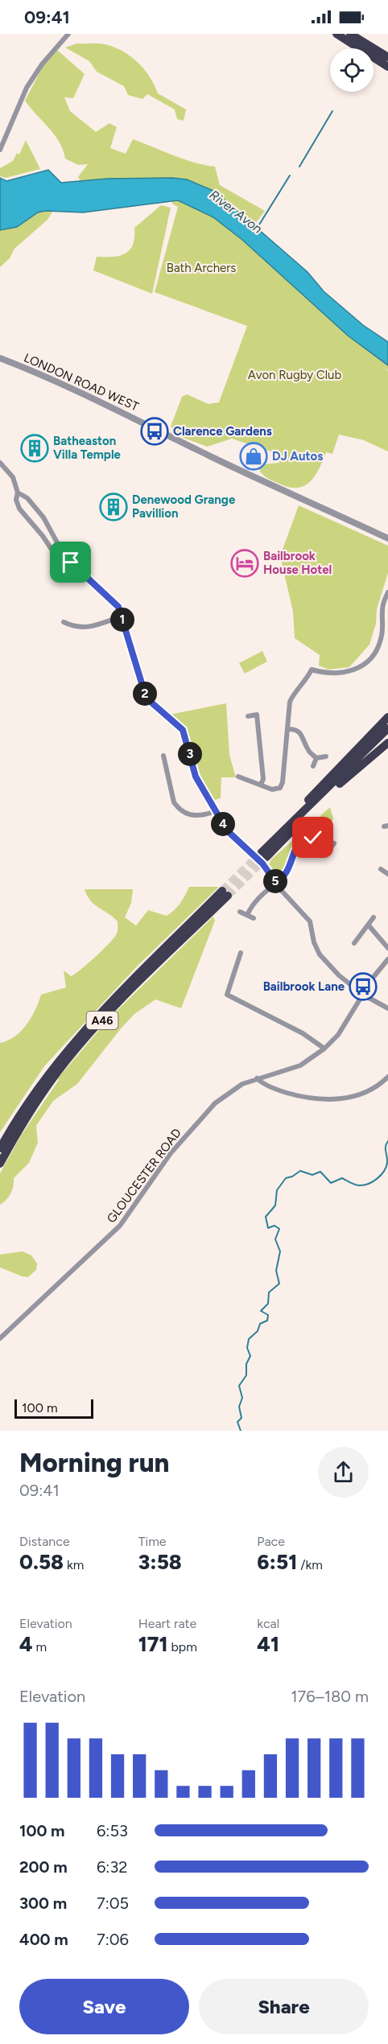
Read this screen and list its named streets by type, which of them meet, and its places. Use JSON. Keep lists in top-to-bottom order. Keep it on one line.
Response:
{"streets":{"highway":["A46"],"street":["LONDON ROAD WEST","GLOUCESTER ROAD"]},"water":["River Avon"],"parks":["Bath Archers","Avon Rugby Club"],"places":{"bus stop":["Clarence Gardens","Bailbrook Lane"],"building":["Batheaston Villa Temple","Denewood Grange Pavillion"],"shop":["DJ Autos"],"hotel":["Bailbrook House Hotel"]},"scale_bar":"100 m","page":{"status":"09:41","pins":["1","2","3","4","5"],"scale":"100 m","heading":["Morning run","09:41"],"stats":[["Distance","0.58 km"],["Time","3:58"],["Pace","6:51 /km"],["Elevation","4 m"],["Heart rate","171 bpm"],["kcal","41"]],"chart":["Elevation","176–180 m"],"list":[{"name":"100 m","note":"6:53"},{"name":"200 m","note":"6:32"},{"name":"300 m","note":"7:05"},{"name":"400 m","note":"7:06"}],"buttons":["Save","Share"]}}
